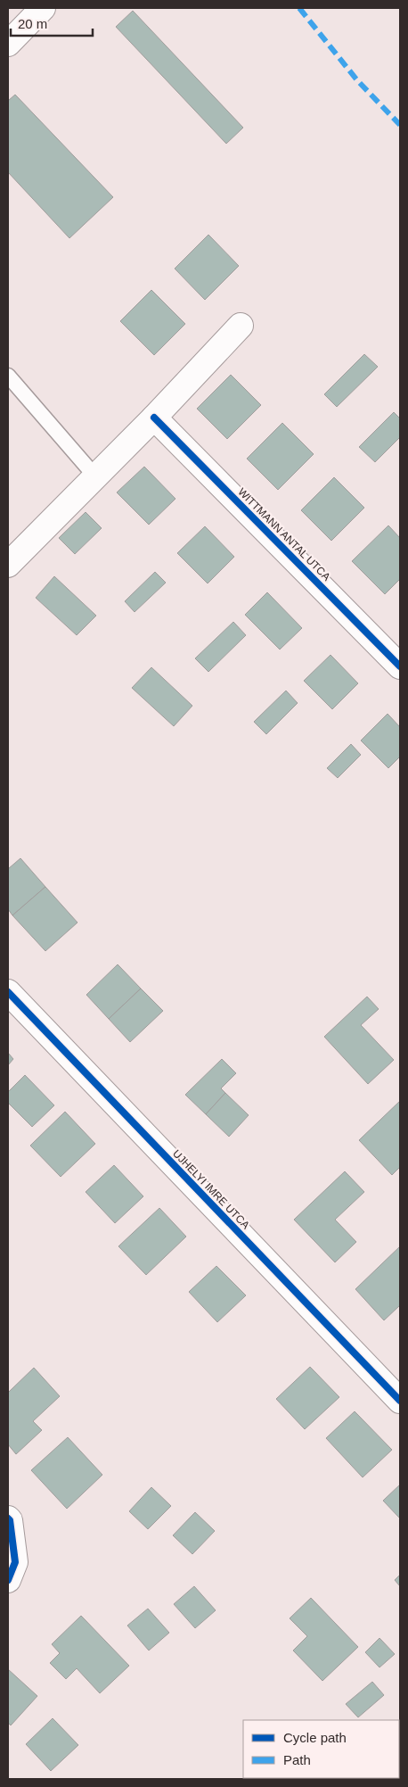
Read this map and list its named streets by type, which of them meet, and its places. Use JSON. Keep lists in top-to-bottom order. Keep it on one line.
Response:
{"streets":{"street":["WITTMANN ANTAL UTCA","UJHELYI IMRE UTCA"]},"legend":["Cycle path","Path"],"scale_bar":"20 m"}
